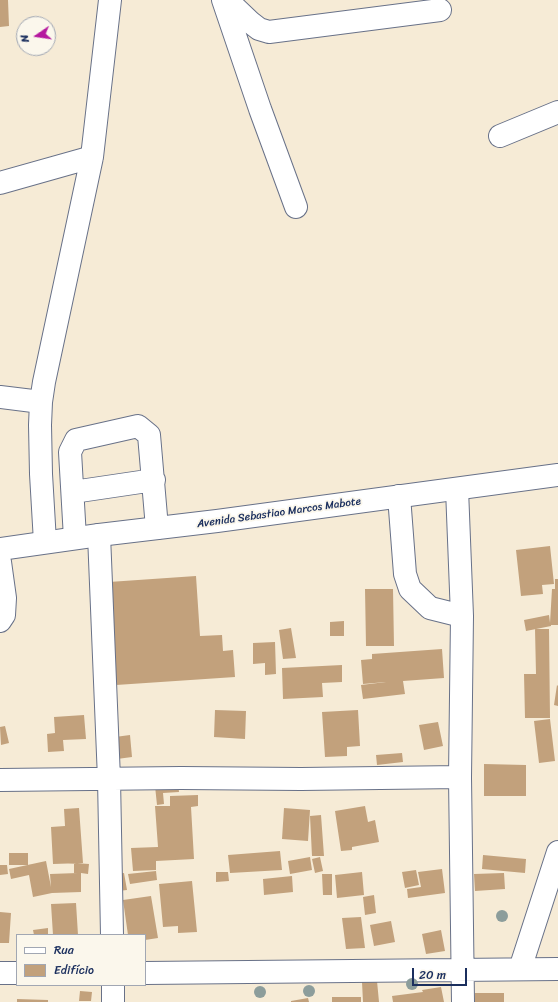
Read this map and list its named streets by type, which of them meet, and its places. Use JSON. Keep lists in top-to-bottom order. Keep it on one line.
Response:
{"streets":{"street":["Avenida Sebastiao Marcos Mabote"]},"legend":["Rua","Edifício"],"scale_bar":"20 m","north":"left"}
